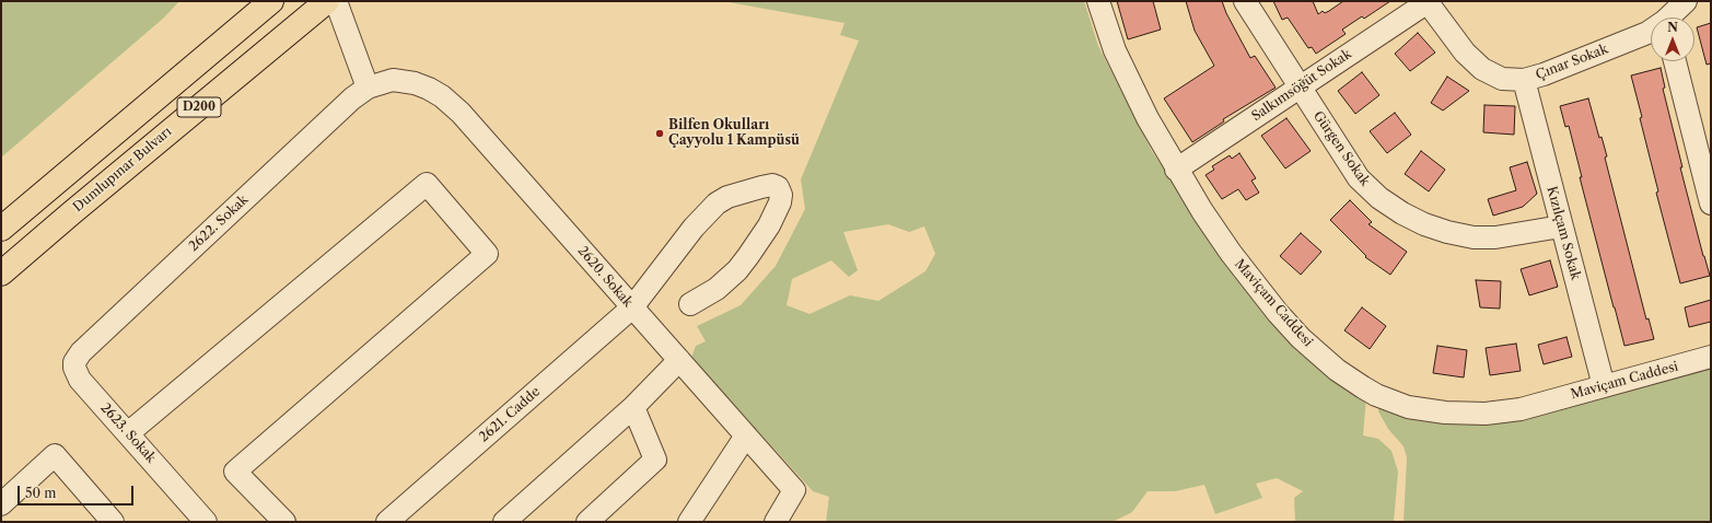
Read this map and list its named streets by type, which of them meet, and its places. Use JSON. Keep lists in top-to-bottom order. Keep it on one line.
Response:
{"streets":{"highway":["D200","Dumlupınar Bulvarı"],"street":["Çınar Sokak","Salkımsöğüt Sokak","Gürgen Sokak","2622. Sokak","Kızılçam Sokak","2620. Sokak","Maviçam Caddesi","2621. Cadde","2623. Sokak"]},"crossings":[["Çınar Sokak","Salkımsöğüt Sokak"],["Çınar Sokak","Kızılçam Sokak"],["Salkımsöğüt Sokak","Gürgen Sokak"],["Salkımsöğüt Sokak","Maviçam Caddesi"],["Gürgen Sokak","Kızılçam Sokak"],["2622. Sokak","2620. Sokak"],["2622. Sokak","2623. Sokak"],["Kızılçam Sokak","Maviçam Caddesi"],["2620. Sokak","2621. Cadde"]],"places":["Bilfen Okulları Çayyolu 1 Kampüsü"],"scale_bar":"50 m","north":"top"}
